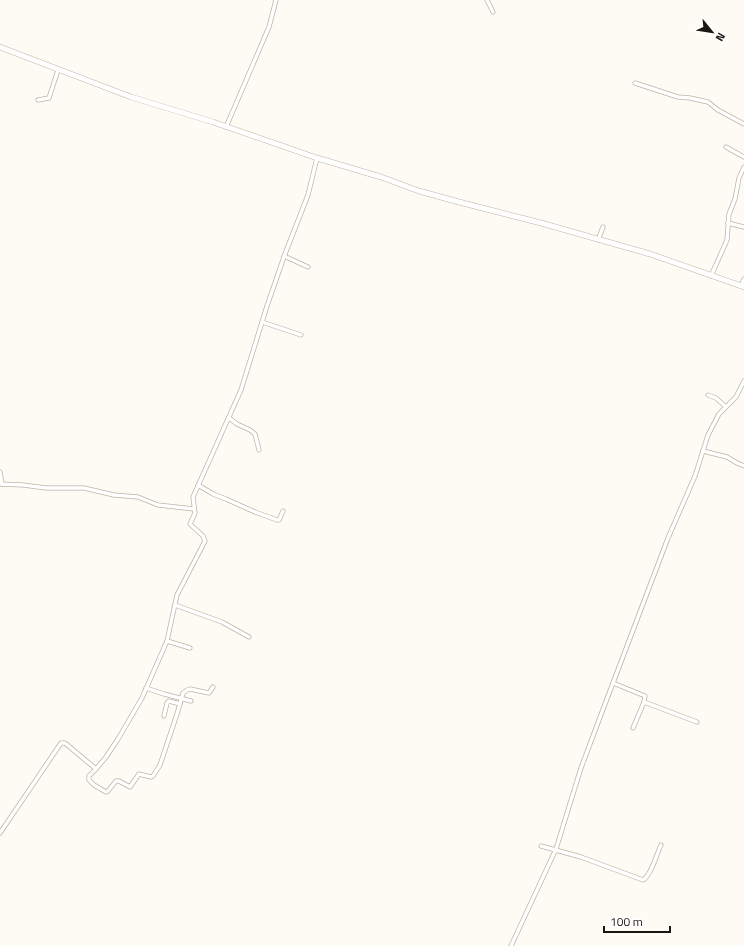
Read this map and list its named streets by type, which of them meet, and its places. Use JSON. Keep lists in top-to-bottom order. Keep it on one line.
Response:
{"scale_bar":"100 m","north":"bottom right"}
